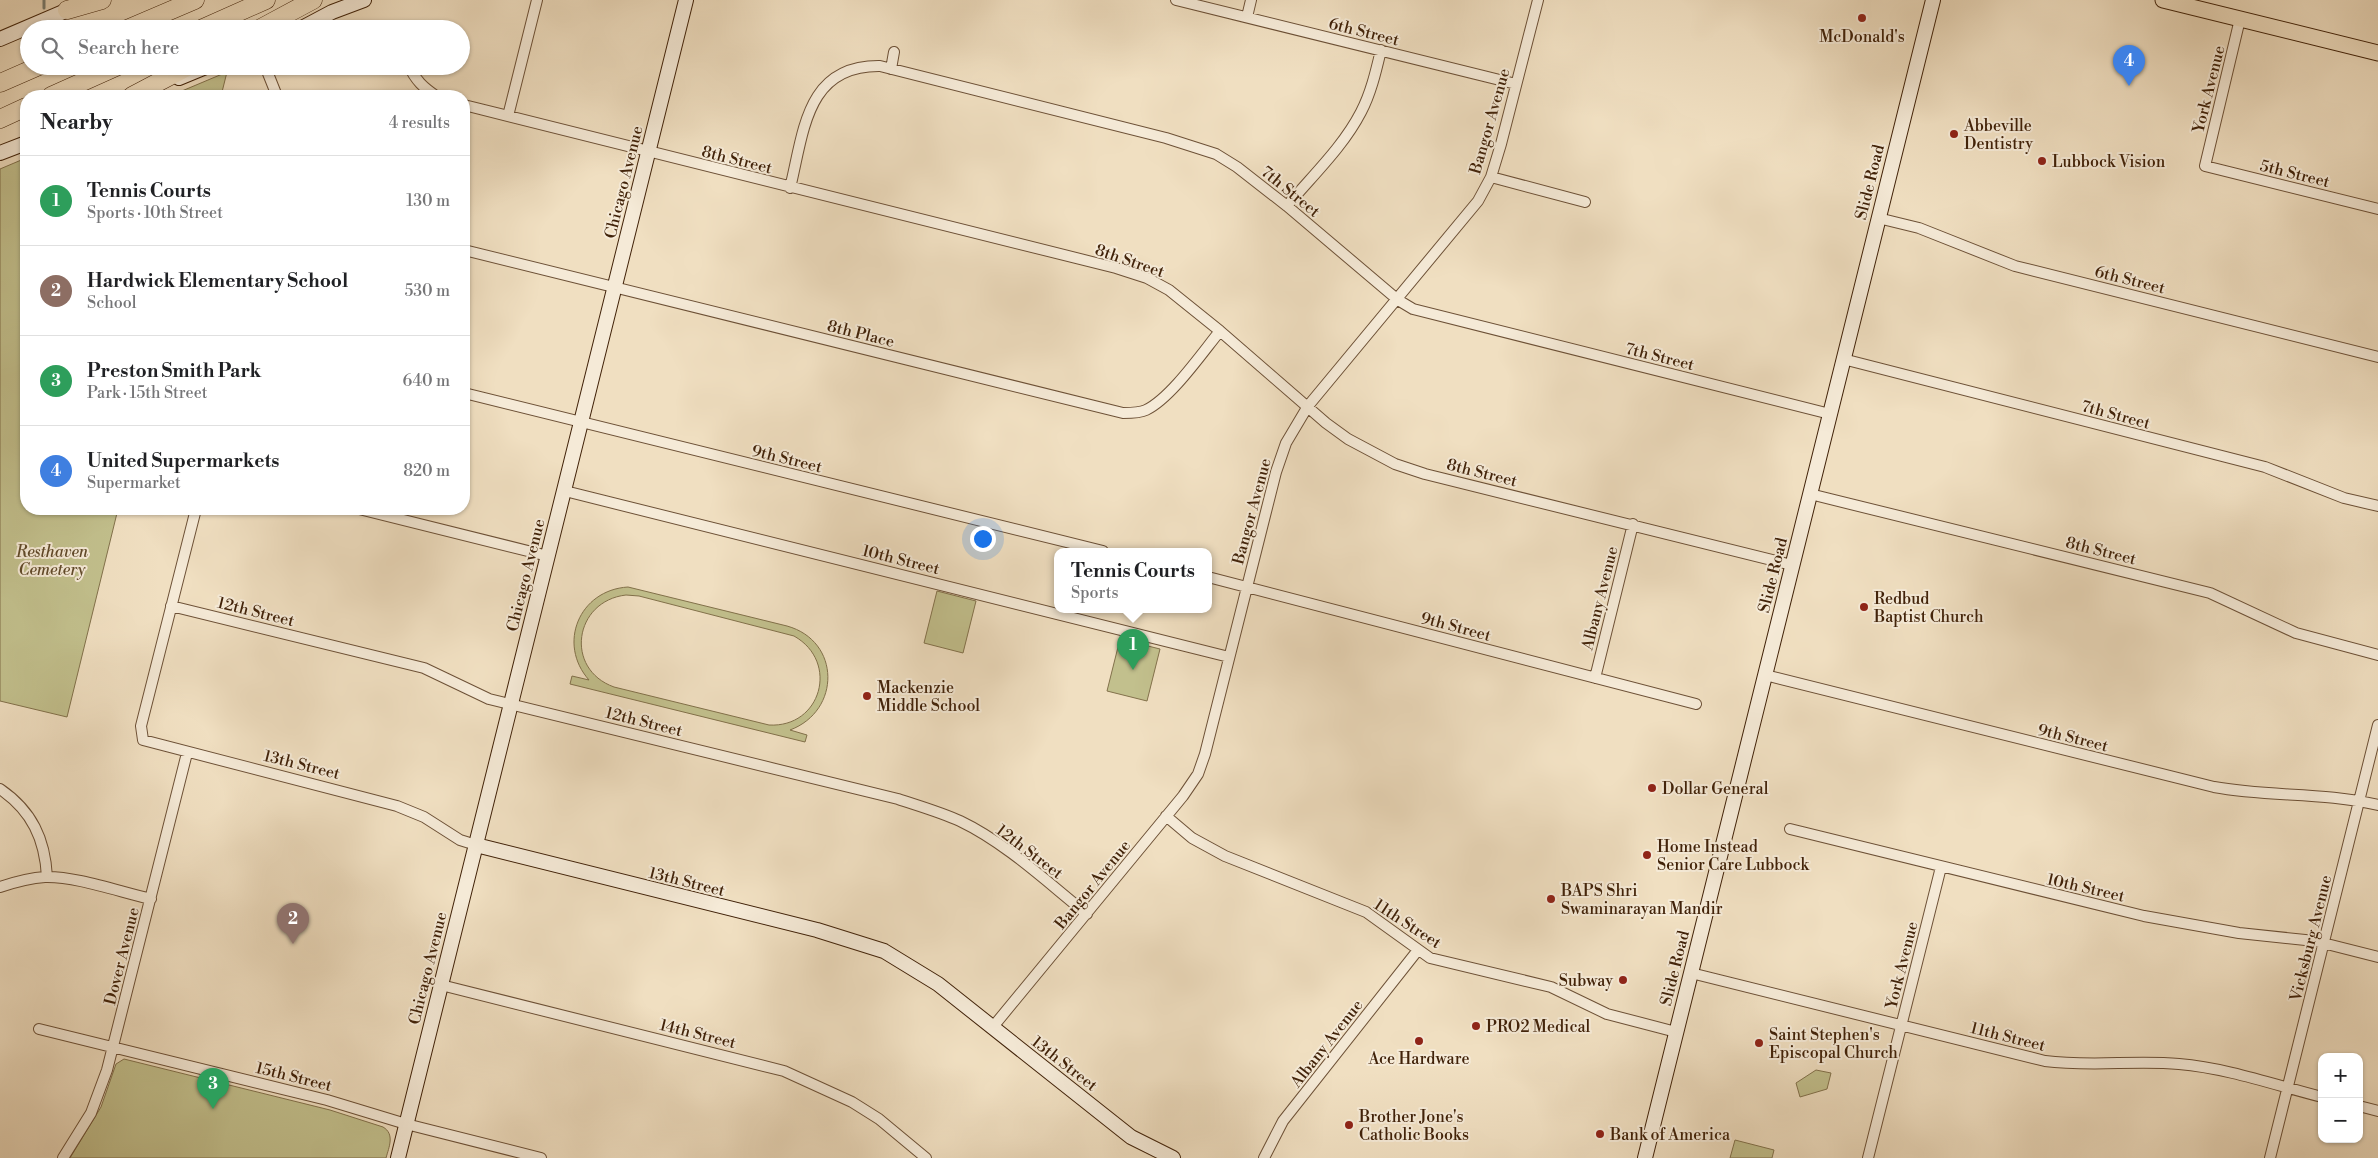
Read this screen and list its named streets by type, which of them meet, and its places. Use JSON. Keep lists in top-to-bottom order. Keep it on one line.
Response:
{"streets":{"street":["6th Street","York Avenue","Bangor Avenue","8th Street","5th Street","Chicago Avenue","Slide Road","7th Street","8th Place","9th Street","10th Street","Albany Avenue","12th Street","13th Street","11th Street","Vicksburg Avenue","Dover Avenue","14th Street","15th Street"]},"crossings":[["6th Street","Bangor Avenue"],["6th Street","Slide Road"],["York Avenue","5th Street"],["York Avenue","10th Street"],["York Avenue","11th Street"],["Bangor Avenue","8th Street"],["Bangor Avenue","7th Street"],["Bangor Avenue","9th Street"],["Bangor Avenue","10th Street"],["Bangor Avenue","12th Street"],["Bangor Avenue","13th Street"],["Bangor Avenue","11th Street"],["8th Street","Chicago Avenue"],["8th Street","Slide Road"],["8th Street","7th Street"],["8th Street","8th Place"],["8th Street","Albany Avenue"],["Chicago Avenue","8th Place"],["Chicago Avenue","9th Street"],["Chicago Avenue","10th Street"],["Chicago Avenue","12th Street"],["Chicago Avenue","13th Street"],["Chicago Avenue","14th Street"],["Chicago Avenue","15th Street"],["Slide Road","7th Street"],["Slide Road","9th Street"],["Slide Road","11th Street"],["9th Street","Albany Avenue"],["9th Street","Vicksburg Avenue"],["10th Street","Vicksburg Avenue"],["Albany Avenue","11th Street"],["12th Street","13th Street"],["13th Street","Dover Avenue"],["11th Street","Vicksburg Avenue"],["Dover Avenue","15th Street"]],"parks":["Resthaven Cemetery"],"places":["McDonald's","Abbeville Dentistry","Lubbock Vision","Redbud Baptist Church","Mackenzie Middle School","Dollar General","Home Instead Senior Care Lubbock","BAPS Shri Swaminarayan Mandir","Subway","PRO2 Medical","Ace Hardware","Saint Stephen's Episcopal Church","Brother Jone's Catholic Books","Bank of America"],"page":{"search":"Search here","pins":["4","1","2","3"],"heading":["Nearby","4 results"],"list":[{"mark":"1","name":"Tennis Courts","note":"Sports · 10th Street","value":"130 m"},{"mark":"2","name":"Hardwick Elementary School","note":"School","value":"530 m"},{"mark":"3","name":"Preston Smith Park","note":"Park · 15th Street","value":"640 m"},{"mark":"4","name":"United Supermarkets","note":"Supermarket","value":"820 m"}],"popup":["Tennis Courts","Sports"],"map_buttons":["+","−"]}}
